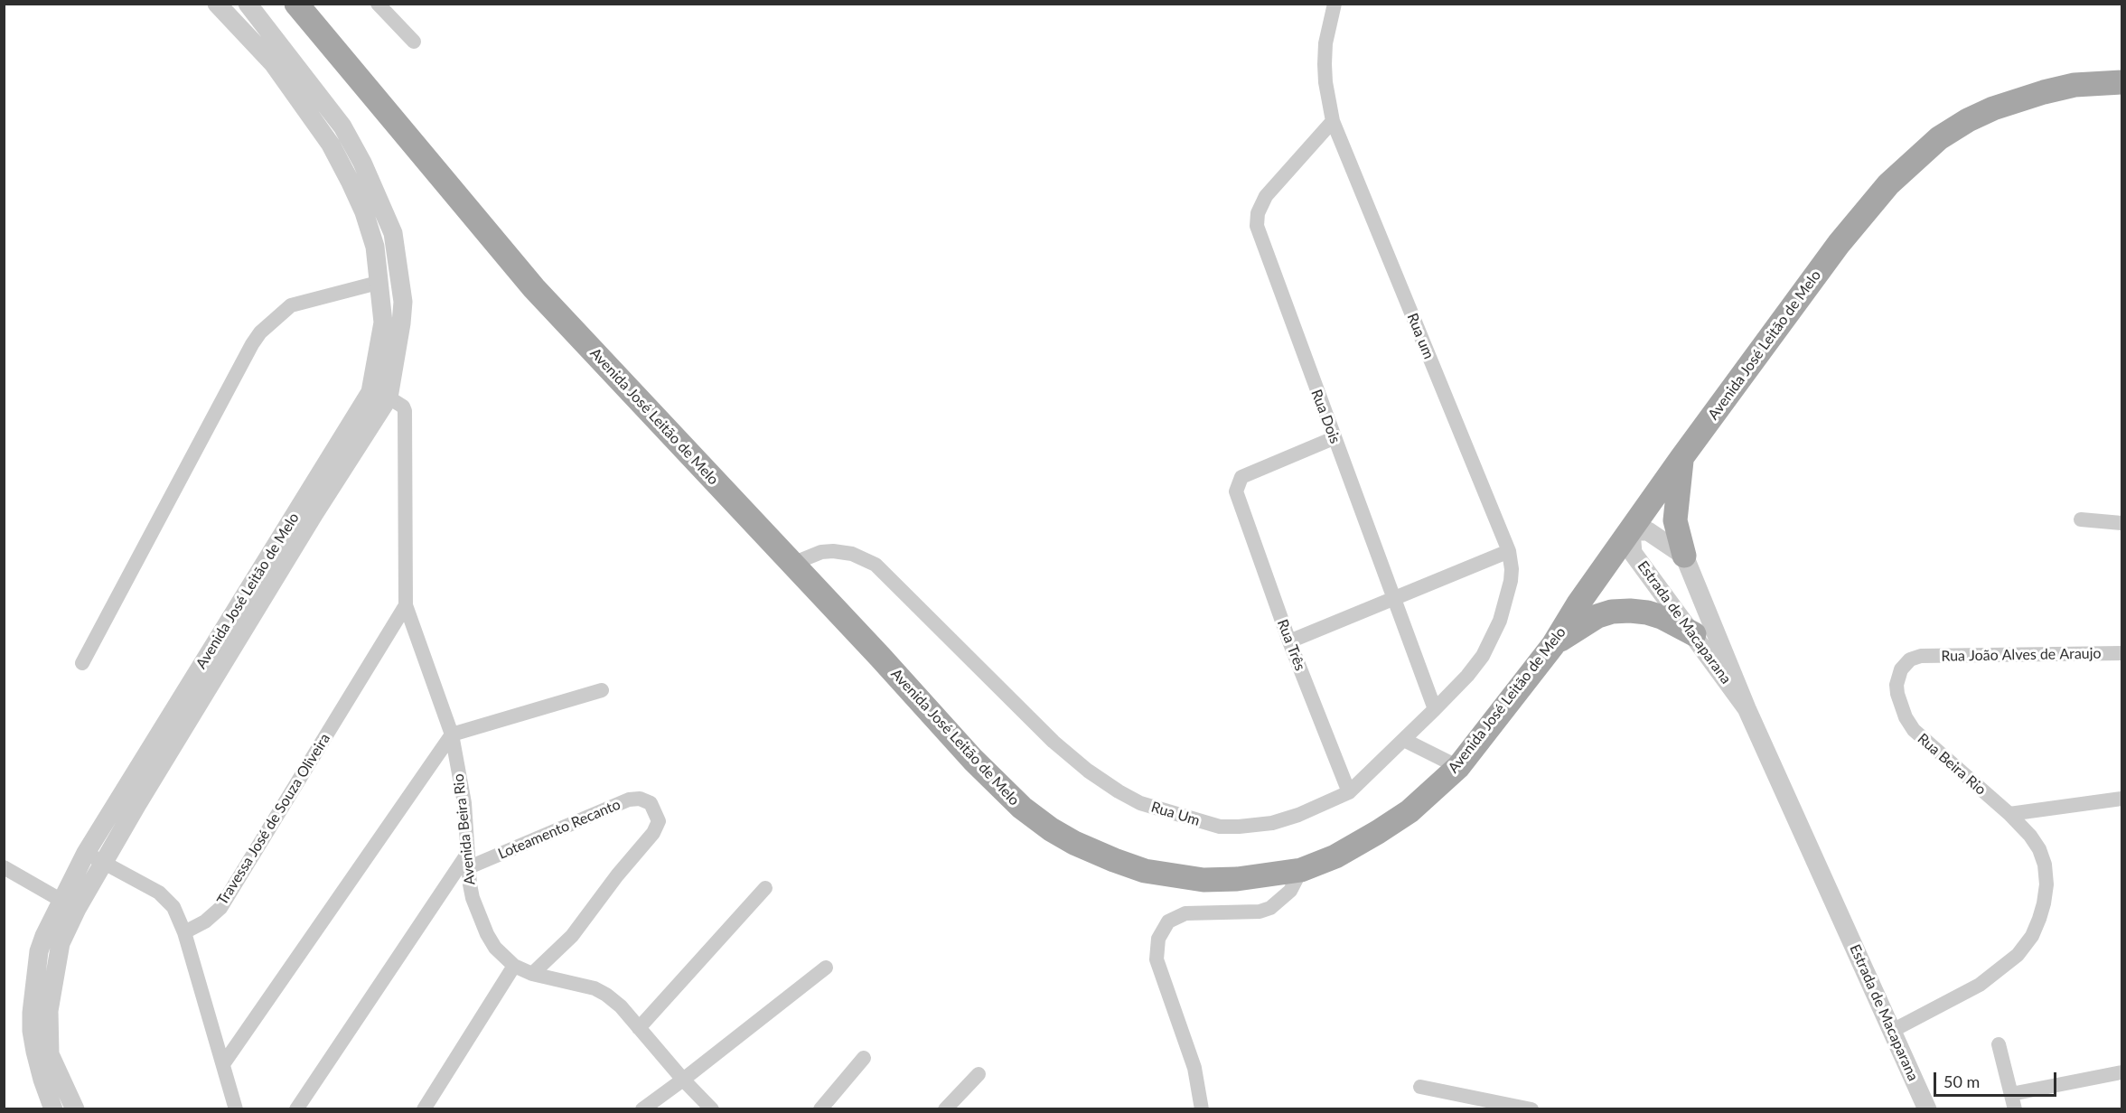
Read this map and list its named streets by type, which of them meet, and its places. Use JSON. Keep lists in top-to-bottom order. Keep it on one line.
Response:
{"streets":{"main road":["Avenida José Leitão de Melo"],"street":["Rua um","Rua Dois","Estrada de Macaparana","Rua Três","Rua João Alves de Araujo","Rua Beira Rio","Rua Um","Travessa José de Souza Oliveira","Avenida Beira Rio","Loteamento Recanto"]},"crossings":[["Rua um","Rua Dois"],["Rua um","Rua Um"],["Avenida José Leitão de Melo","Estrada de Macaparana"],["Avenida José Leitão de Melo","Rua Um"],["Avenida José Leitão de Melo","Avenida Beira Rio"],["Rua Dois","Rua Três"],["Rua Dois","Rua Um"],["Estrada de Macaparana","Rua Beira Rio"],["Rua Três","Rua Um"],["Rua João Alves de Araujo","Rua Beira Rio"],["Travessa José de Souza Oliveira","Avenida Beira Rio"],["Avenida Beira Rio","Loteamento Recanto"]],"scale_bar":"50 m"}
